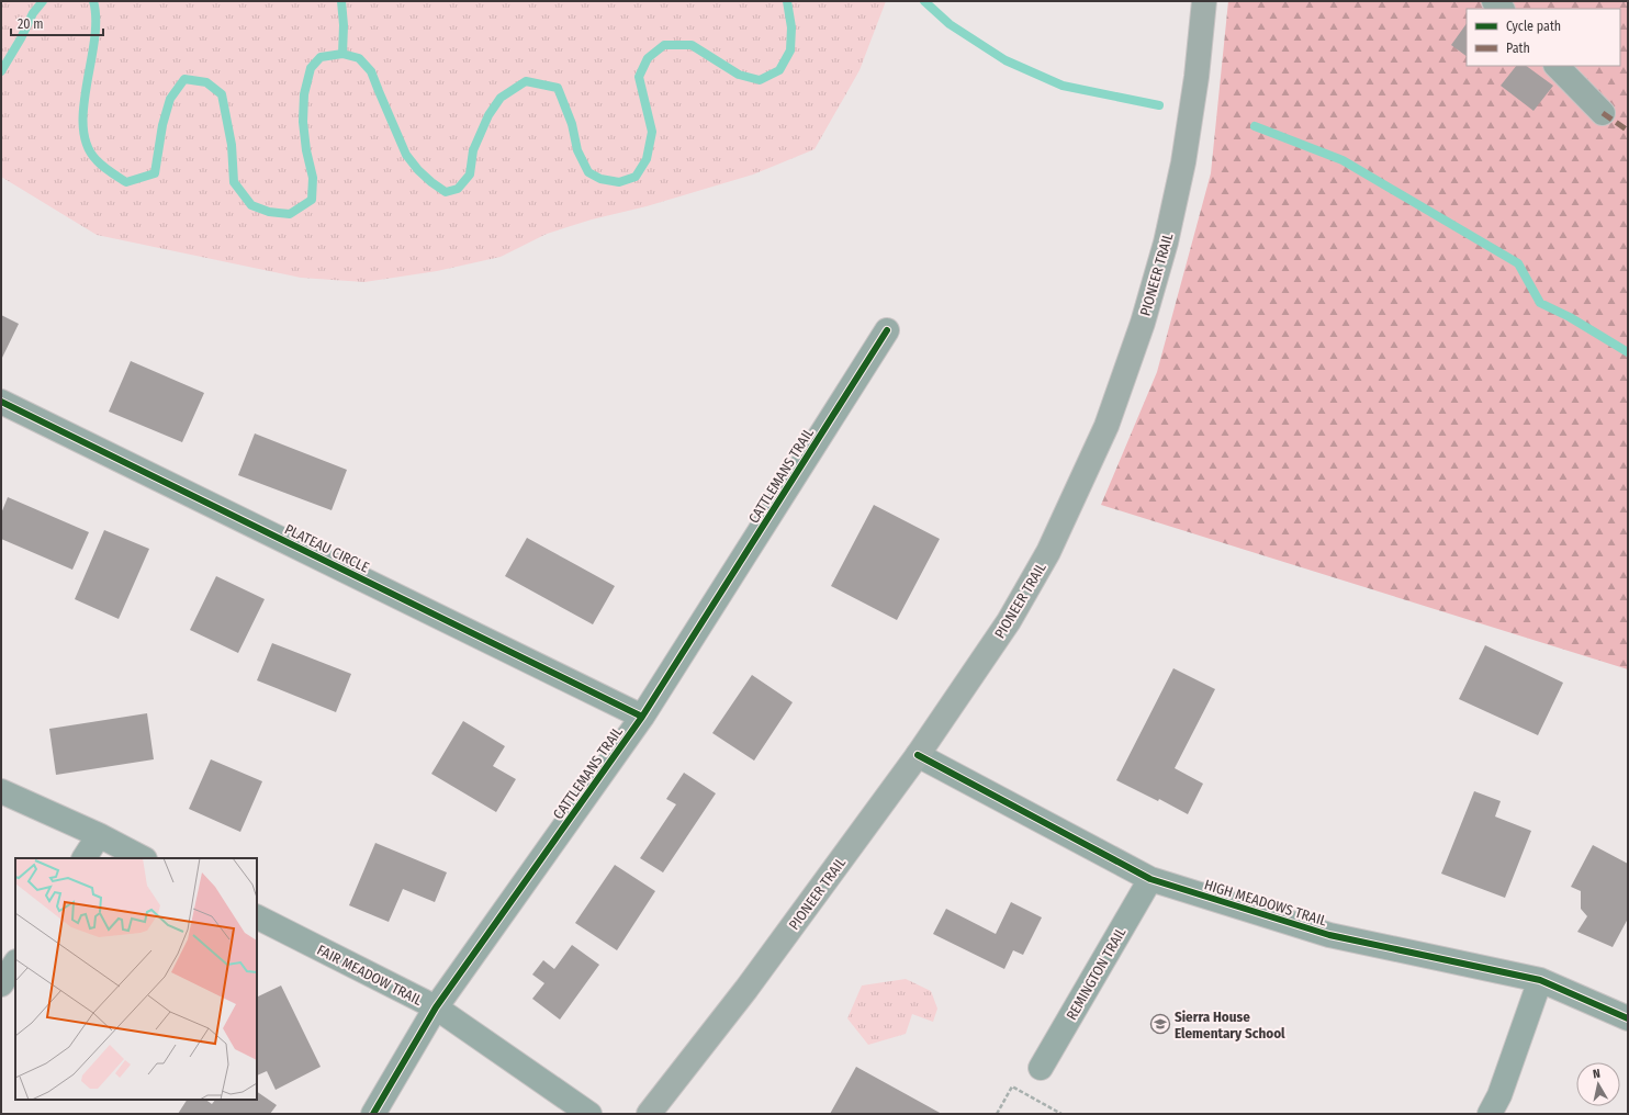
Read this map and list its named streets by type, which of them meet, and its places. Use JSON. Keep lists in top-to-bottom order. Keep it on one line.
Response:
{"streets":{"main road":["PIONEER TRAIL"],"street":["CATTLEMANS TRAIL","PLATEAU CIRCLE","HIGH MEADOWS TRAIL","REMINGTON TRAIL","FAIR MEADOW TRAIL"]},"crossings":[["PIONEER TRAIL","HIGH MEADOWS TRAIL"],["CATTLEMANS TRAIL","PLATEAU CIRCLE"],["CATTLEMANS TRAIL","FAIR MEADOW TRAIL"],["HIGH MEADOWS TRAIL","REMINGTON TRAIL"]],"places":{"school or university":["Sierra House Elementary School"]},"legend":["Cycle path","Path"],"scale_bar":"20 m","north":"top"}
